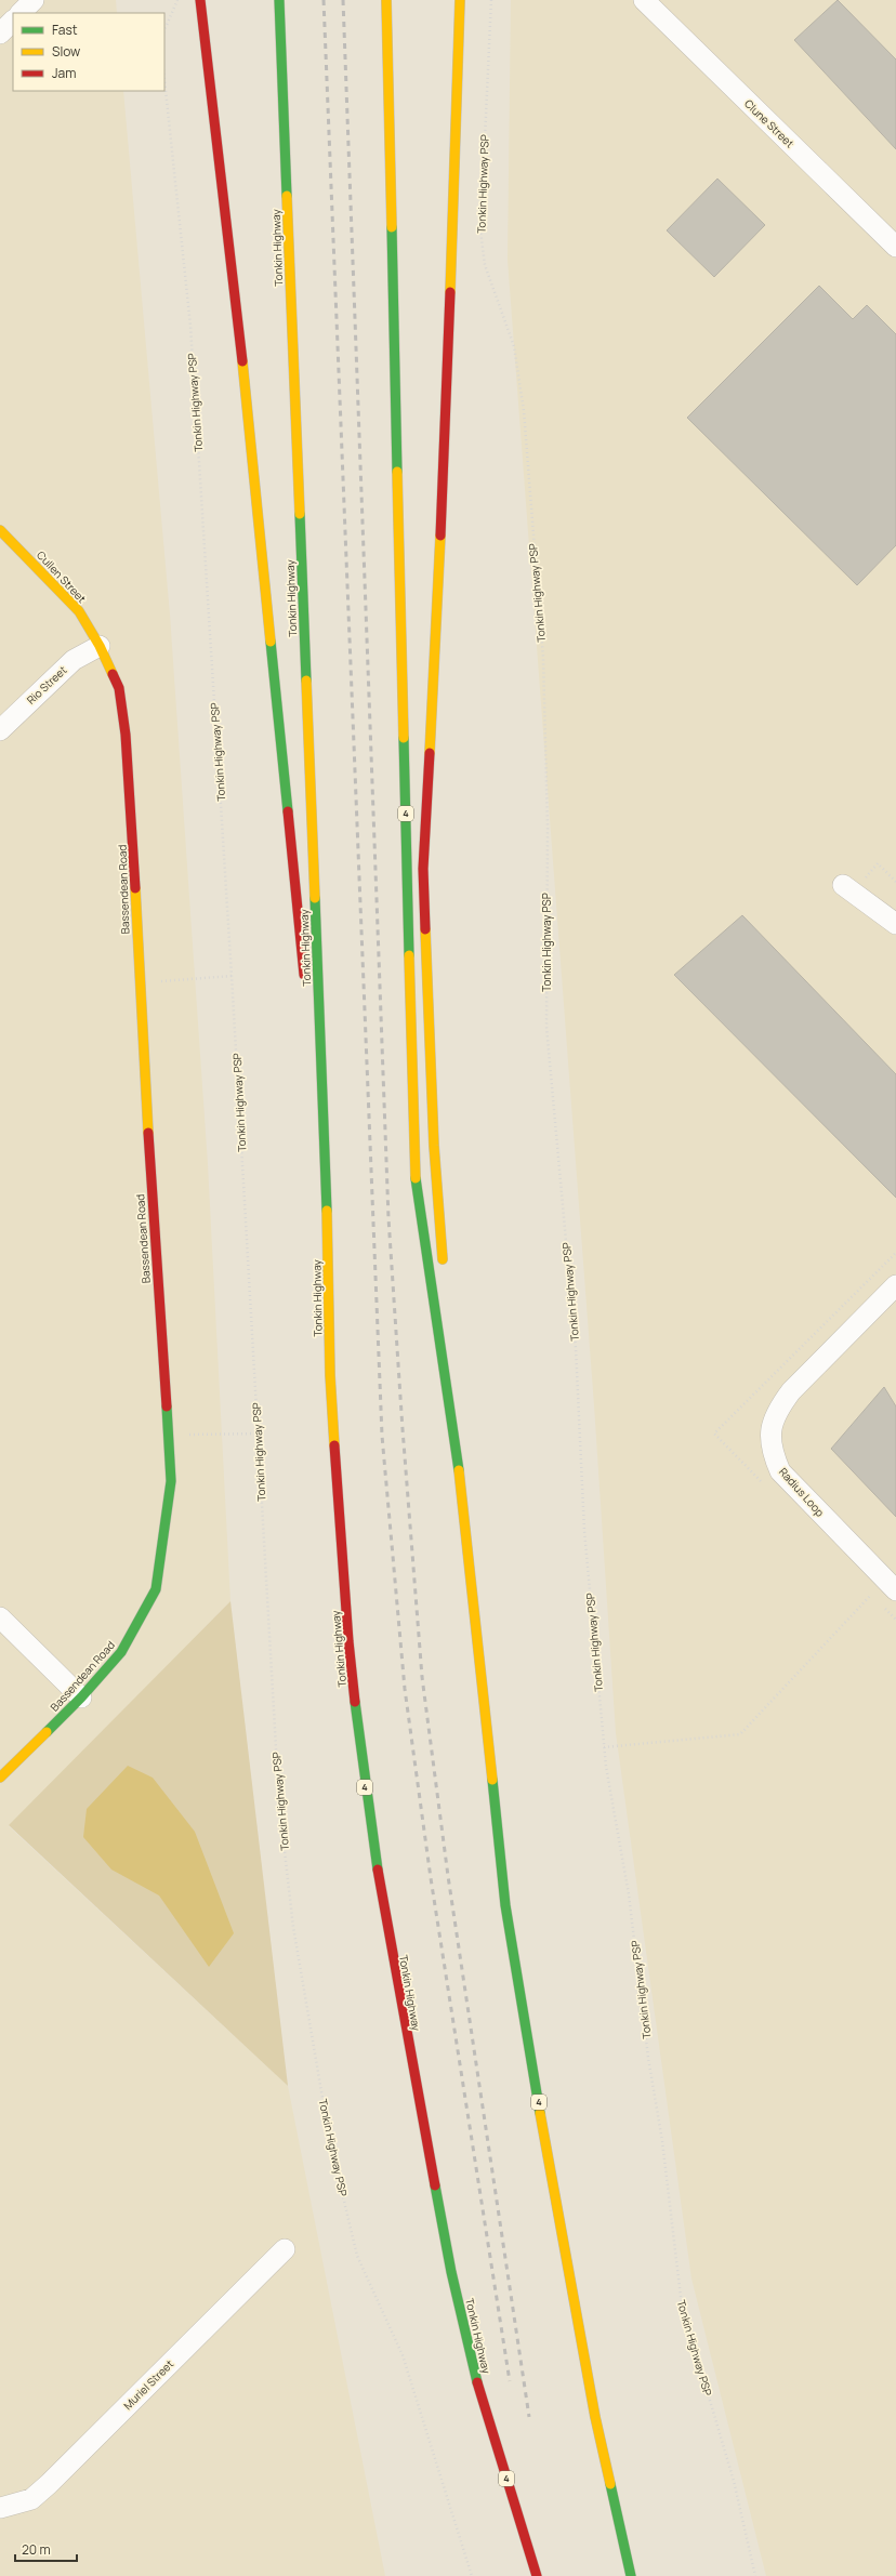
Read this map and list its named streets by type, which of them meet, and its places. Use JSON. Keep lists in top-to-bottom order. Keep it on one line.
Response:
{"streets":{"main road":["Tonkin Highway","Cullen Street","4","Bassendean Road"],"street":["Clune Street","Rio Street","Radius Loop","Muriel Street"],"path":["Tonkin Highway PSP"]},"crossings":[["Cullen Street","Rio Street"],["Cullen Street","Bassendean Road"],["Rio Street","Bassendean Road"]],"legend":["Fast","Slow","Jam"],"scale_bar":"20 m"}
